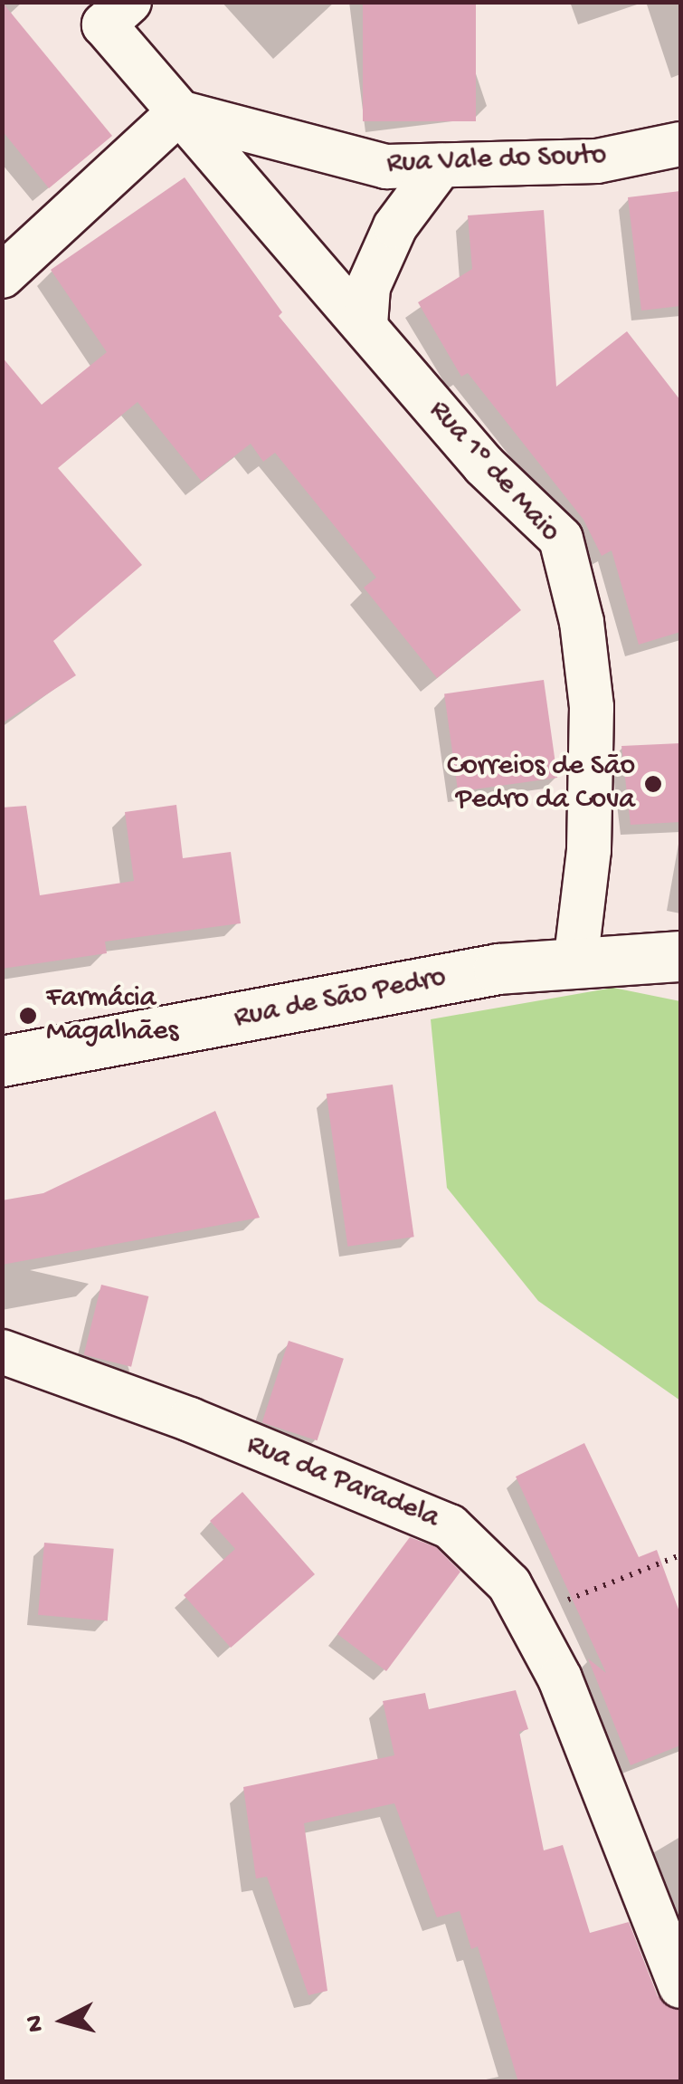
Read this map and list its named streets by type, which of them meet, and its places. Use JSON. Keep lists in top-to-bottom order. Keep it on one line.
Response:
{"streets":{"main road":["Rua de São Pedro"],"street":["Rua Vale do Souto","Rua 1º de Maio","Rua da Paradela"]},"crossings":[["Rua Vale do Souto","Rua 1º de Maio"],["Rua 1º de Maio","Rua de São Pedro"]],"places":["Correios de São Pedro da Cova","Farmácia Magalhães"],"north":"left"}
